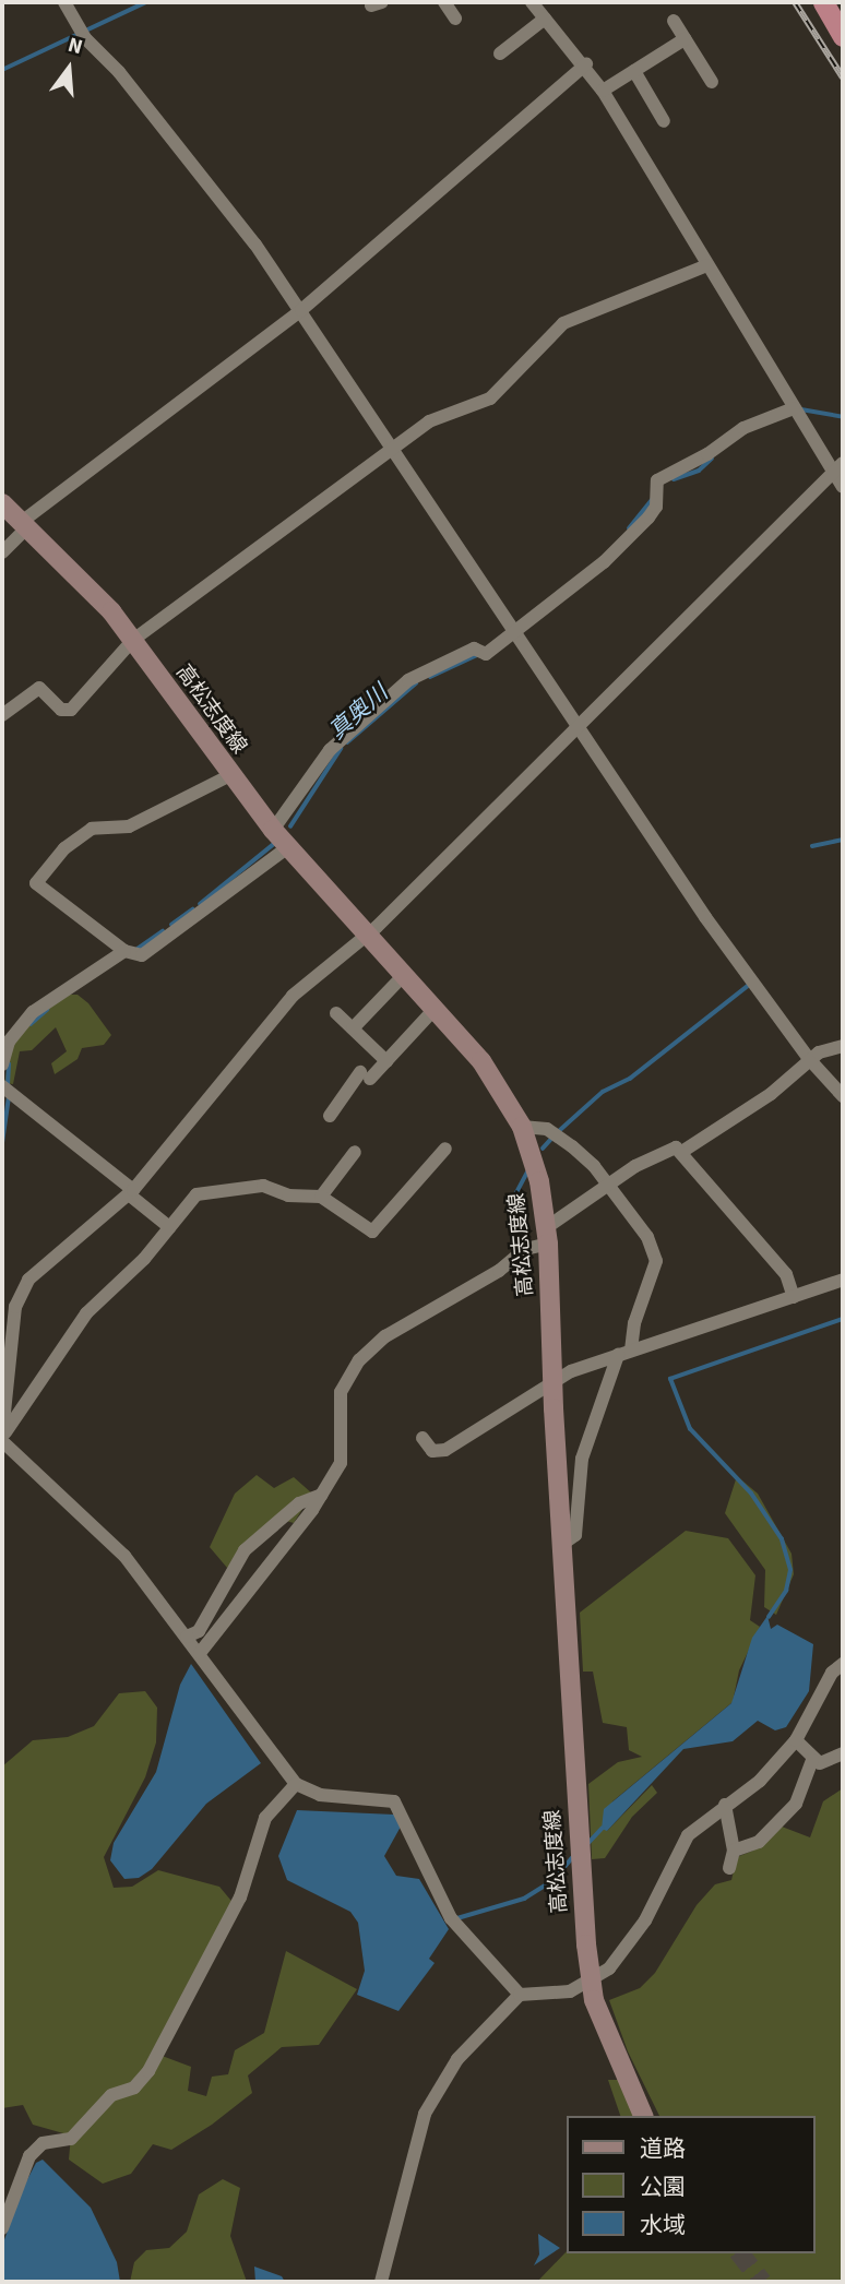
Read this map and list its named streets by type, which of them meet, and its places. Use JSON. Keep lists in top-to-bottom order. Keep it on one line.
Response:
{"streets":{"main road":["高松志度線"]},"water":["真奥川"],"legend":["道路","公園","水域"],"north":"top"}
